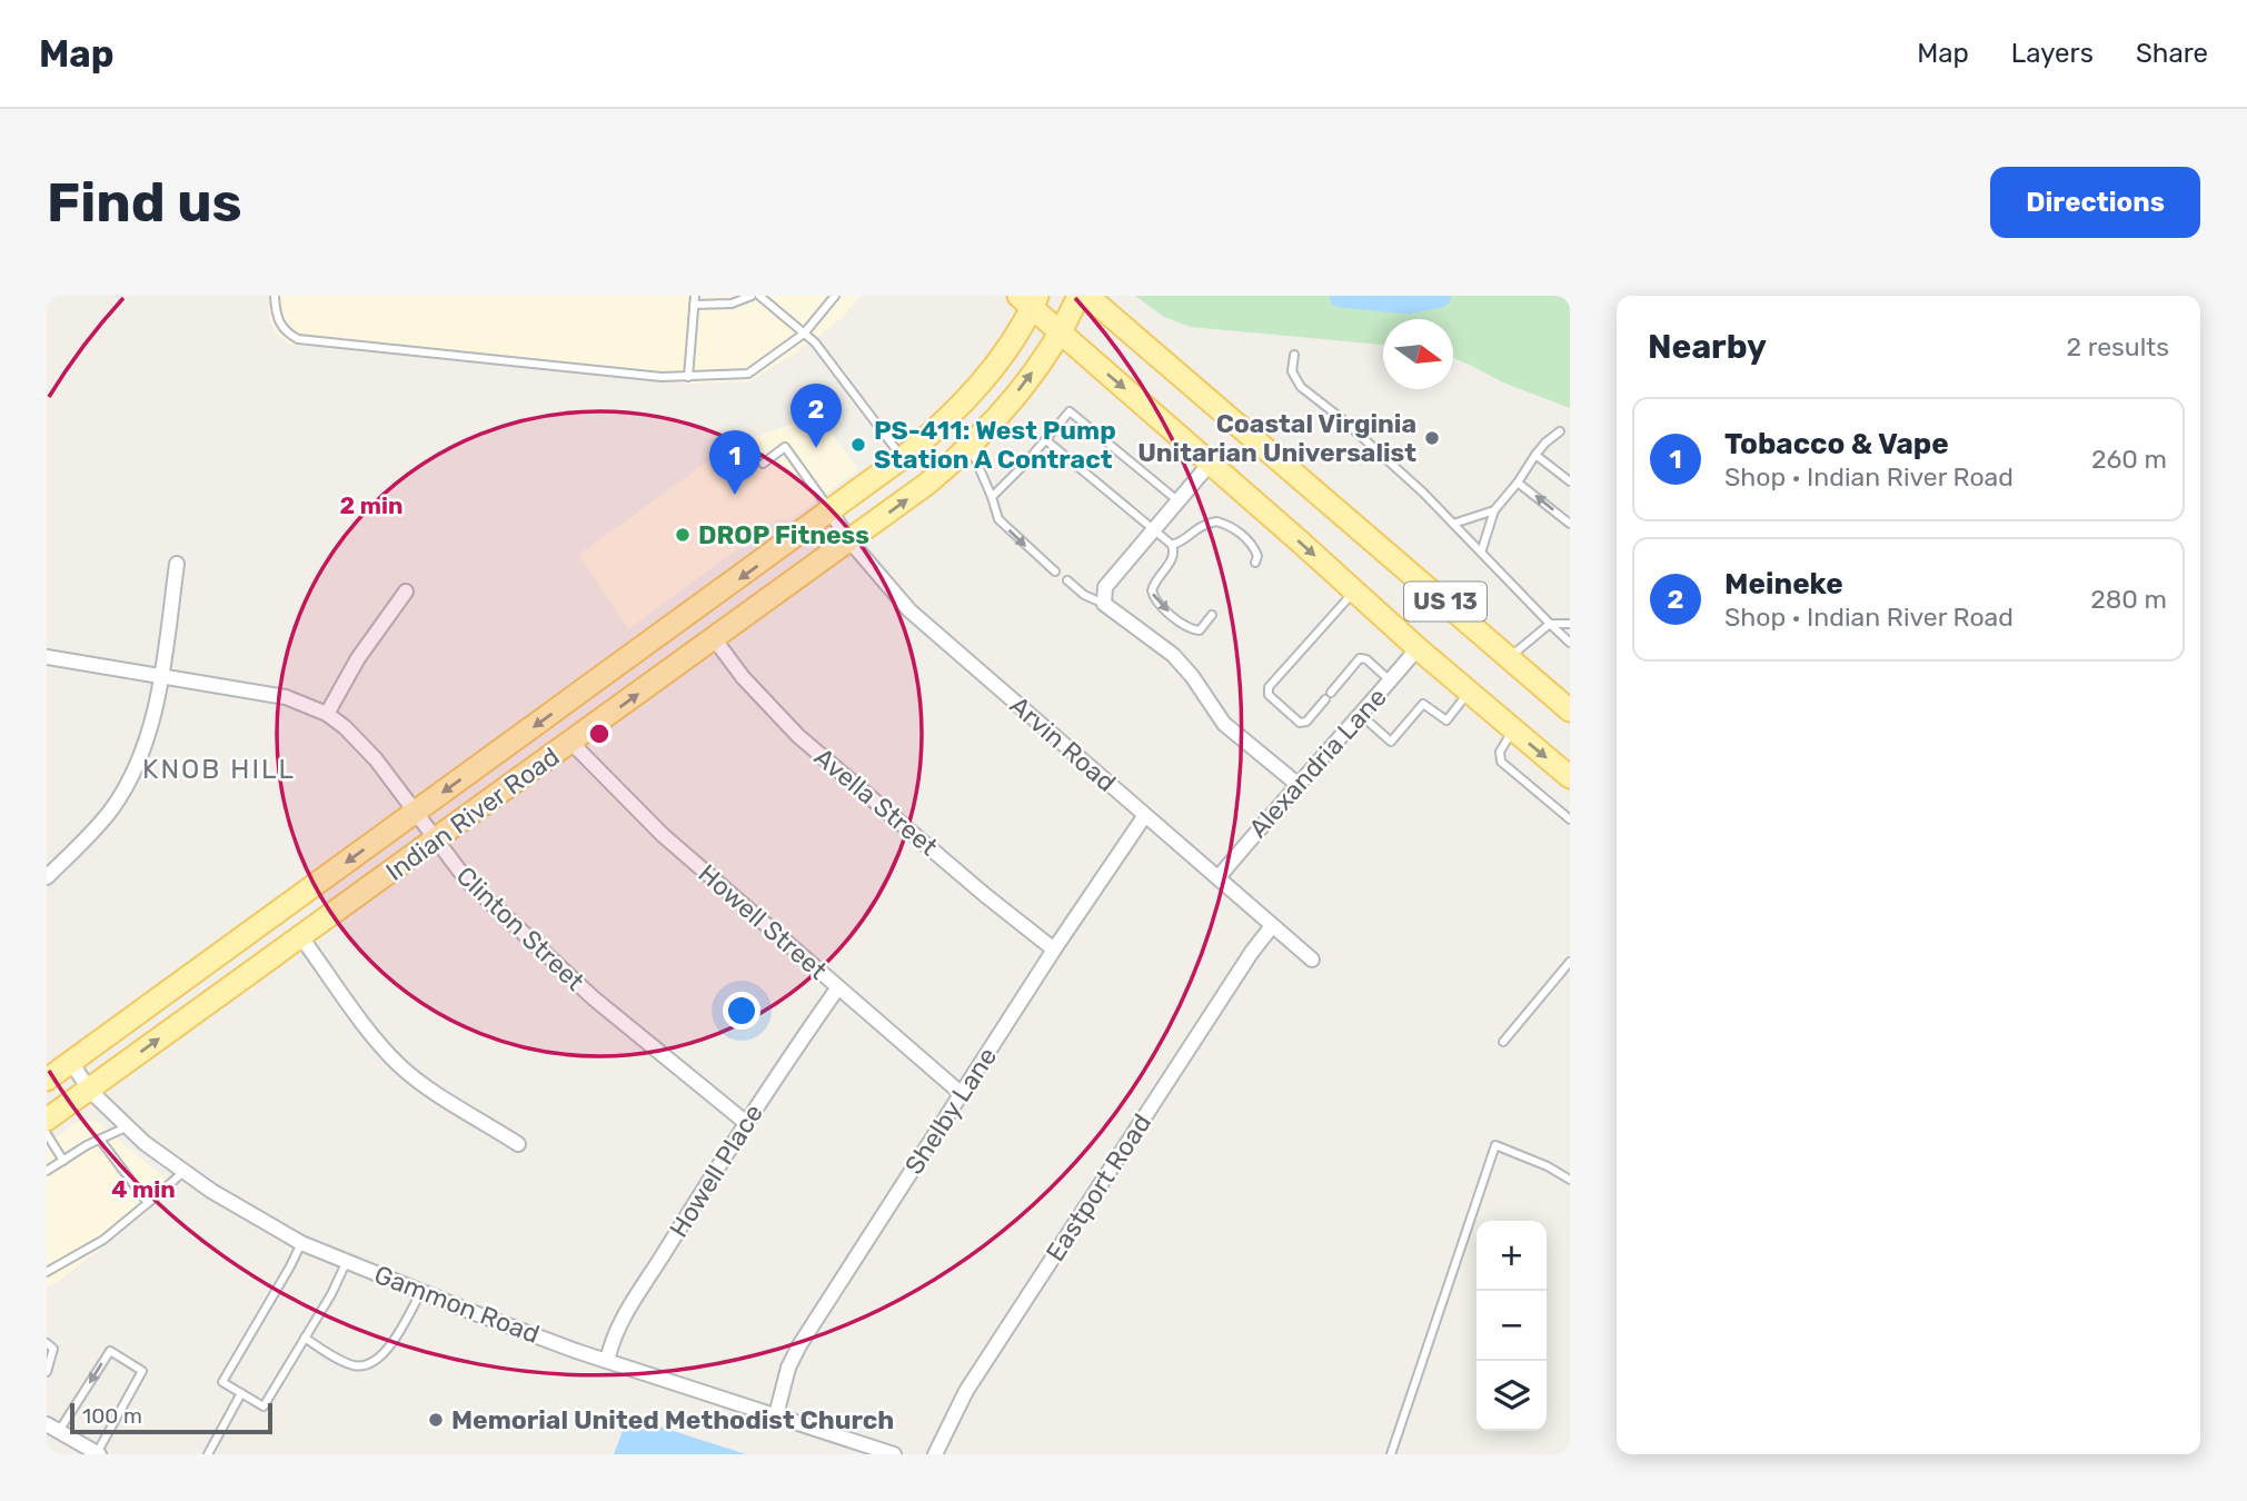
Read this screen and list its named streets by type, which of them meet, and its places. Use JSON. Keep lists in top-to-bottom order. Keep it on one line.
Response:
{"streets":{"main road":["US 13","Indian River Road"],"street":["Arvin Road","Alexandria Lane","Avella Street","Howell Street","Clinton Street","Shelby Lane","Howell Place","Eastport Road","Gammon Road"]},"crossings":[["US 13","Alexandria Lane"],["US 13","Indian River Road"],["Arvin Road","Alexandria Lane"],["Arvin Road","Indian River Road"],["Arvin Road","Shelby Lane"],["Arvin Road","Eastport Road"],["Avella Street","Indian River Road"],["Avella Street","Shelby Lane"],["Indian River Road","Howell Street"],["Indian River Road","Clinton Street"],["Indian River Road","Gammon Road"],["Howell Street","Shelby Lane"],["Howell Street","Howell Place"],["Clinton Street","Howell Place"],["Shelby Lane","Gammon Road"],["Howell Place","Gammon Road"]],"districts":["KNOB HILL"],"places":["Coastal Virginia Unitarian Universalist","PS-411: West Pump Station A Contract","DROP Fitness","Memorial United Methodist Church"],"scale_bar":"100 m","north":"right","page":{"header":"Map","nav":["Map","Layers","Share"],"buttons":"Directions","title":"Find us","heading":["Nearby","2 results"],"pins":["2","1"],"list":[{"mark":"1","name":"Tobacco & Vape","note":"Shop · Indian River Road","value":"260 m"},{"mark":"2","name":"Meineke","note":"Shop · Indian River Road","value":"280 m"}],"map_buttons":["+","−"],"scale":"100 m"},"rings":["2 min","4 min"]}
